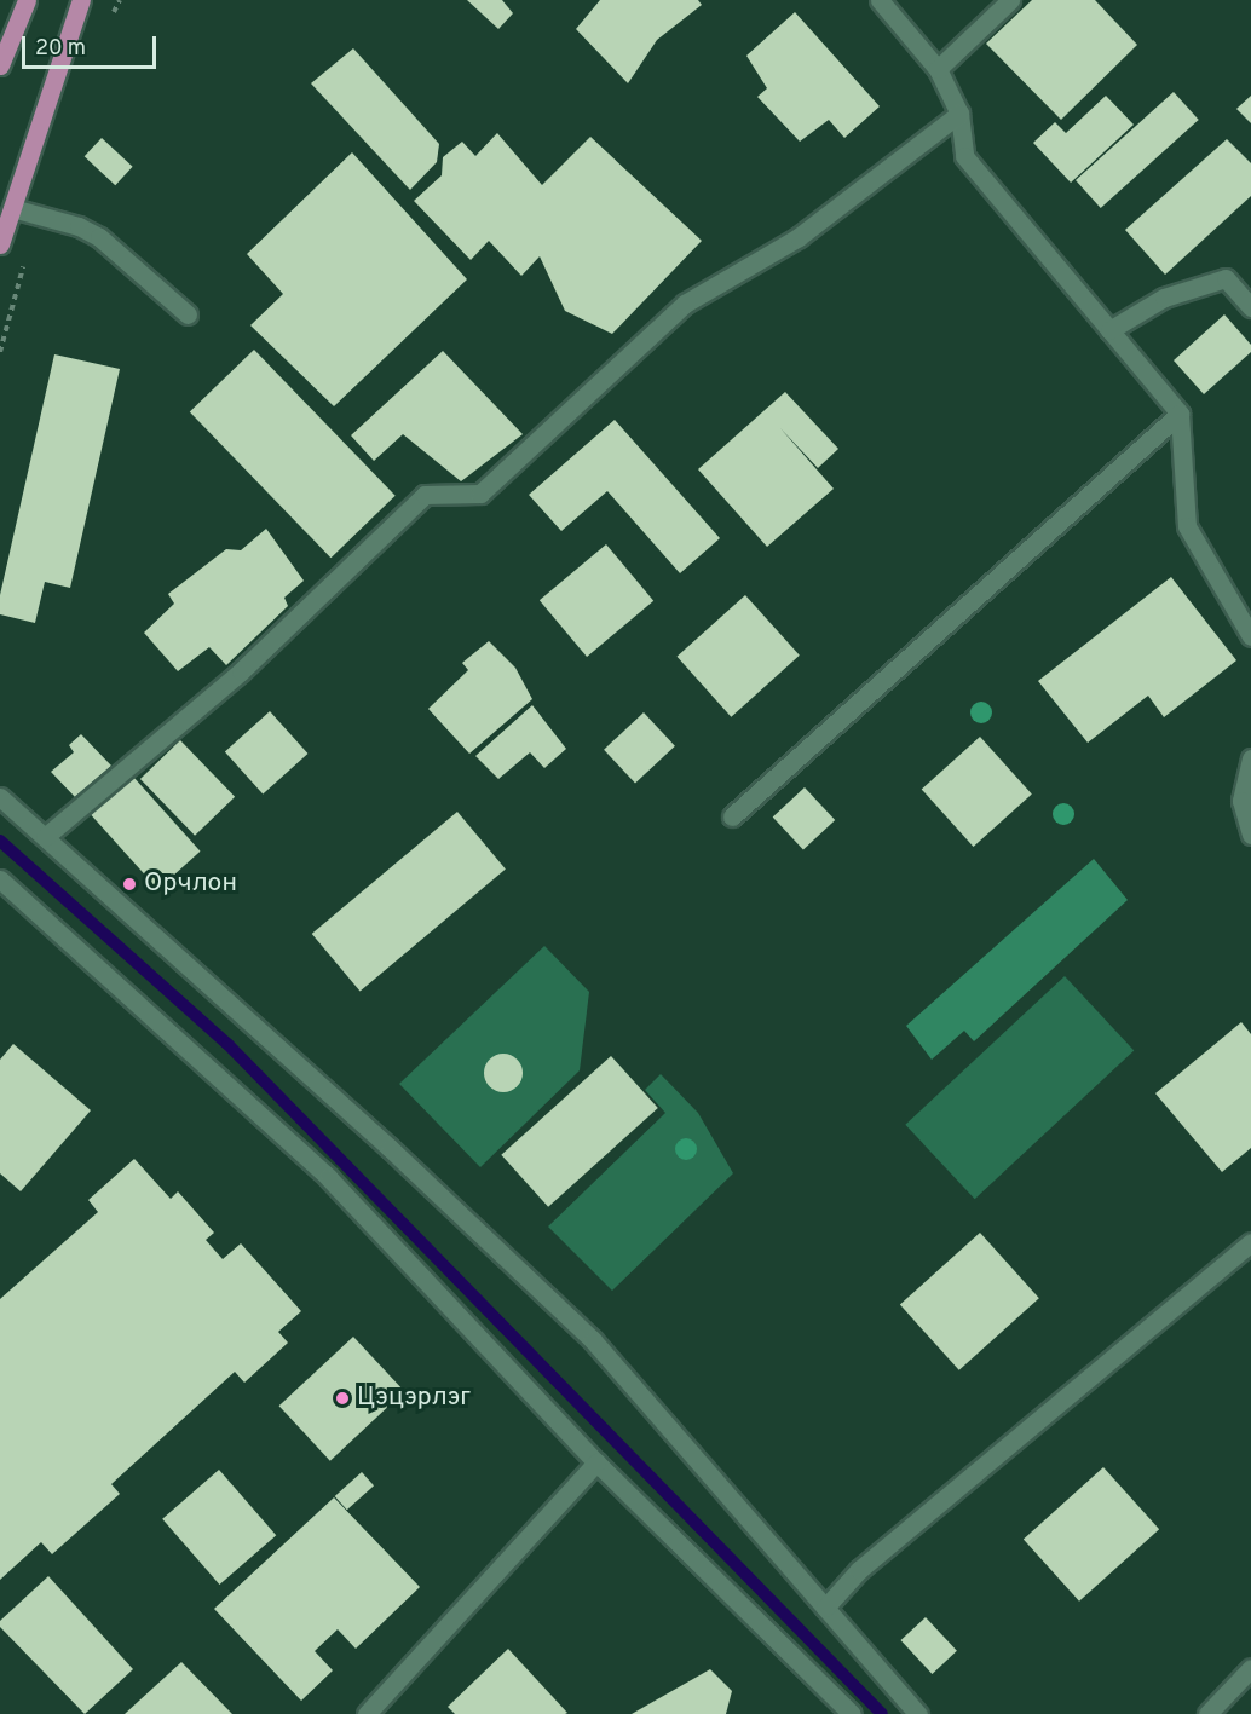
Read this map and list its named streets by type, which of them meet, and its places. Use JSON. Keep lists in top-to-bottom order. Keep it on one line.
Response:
{"places":["Орчлон","Цэцэрлэг"],"scale_bar":"20 m"}
